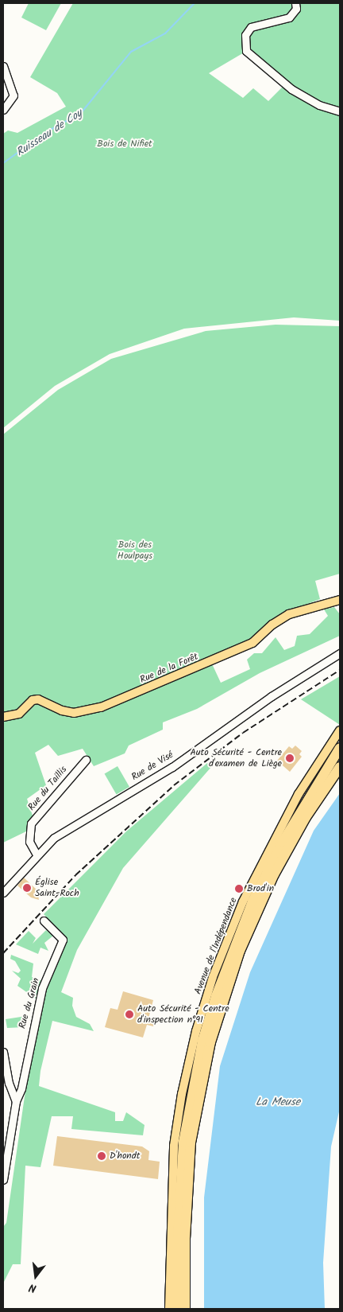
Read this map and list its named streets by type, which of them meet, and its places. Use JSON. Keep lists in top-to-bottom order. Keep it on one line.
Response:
{"streets":{"main road":["Rue de la Forêt","Avenue de l'Indépendance"],"street":["Rue de Visé","Rue du Taillis","Rue du Grain"]},"crossings":[["Rue de Visé","Rue du Taillis"]],"water":["Ruisseau de Coy","La Meuse"],"parks":["Bois de Nifiet","Bois des Houlpays"],"places":["Auto Sécurité - Centre d'examen de Liège","Église Saint-Roch","Brod'in","Auto Sécurité - Centre d'inspection n°91","D'hondt"],"north":"bottom"}
